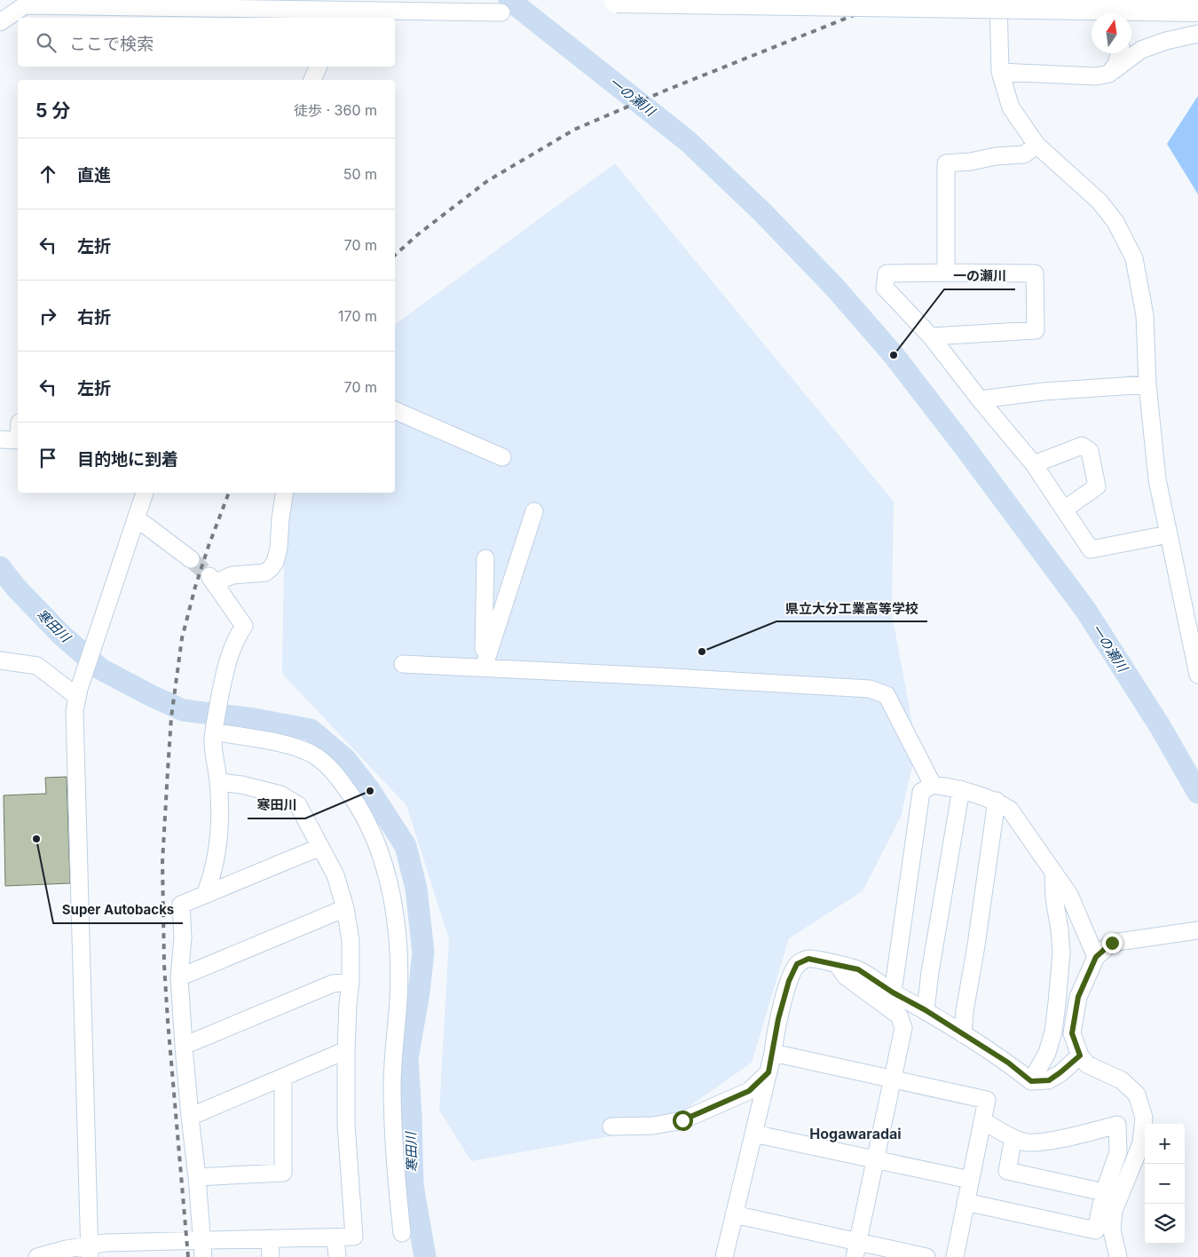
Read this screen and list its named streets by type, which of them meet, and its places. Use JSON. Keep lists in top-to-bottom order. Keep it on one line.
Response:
{"districts":["Hogawaradai"],"water":["一の瀬川","寒田川"],"places":["一の瀬川","県立大分工業高等学校","寒田川","Super Autobacks"],"north":"top","page":{"search":"ここで検索","heading":["5 分","徒歩 · 360 m"],"list":[["直進","50 m"],["左折","70 m"],["右折","170 m"],["左折","70 m"],"目的地に到着"],"map_buttons":["+","−"]}}
